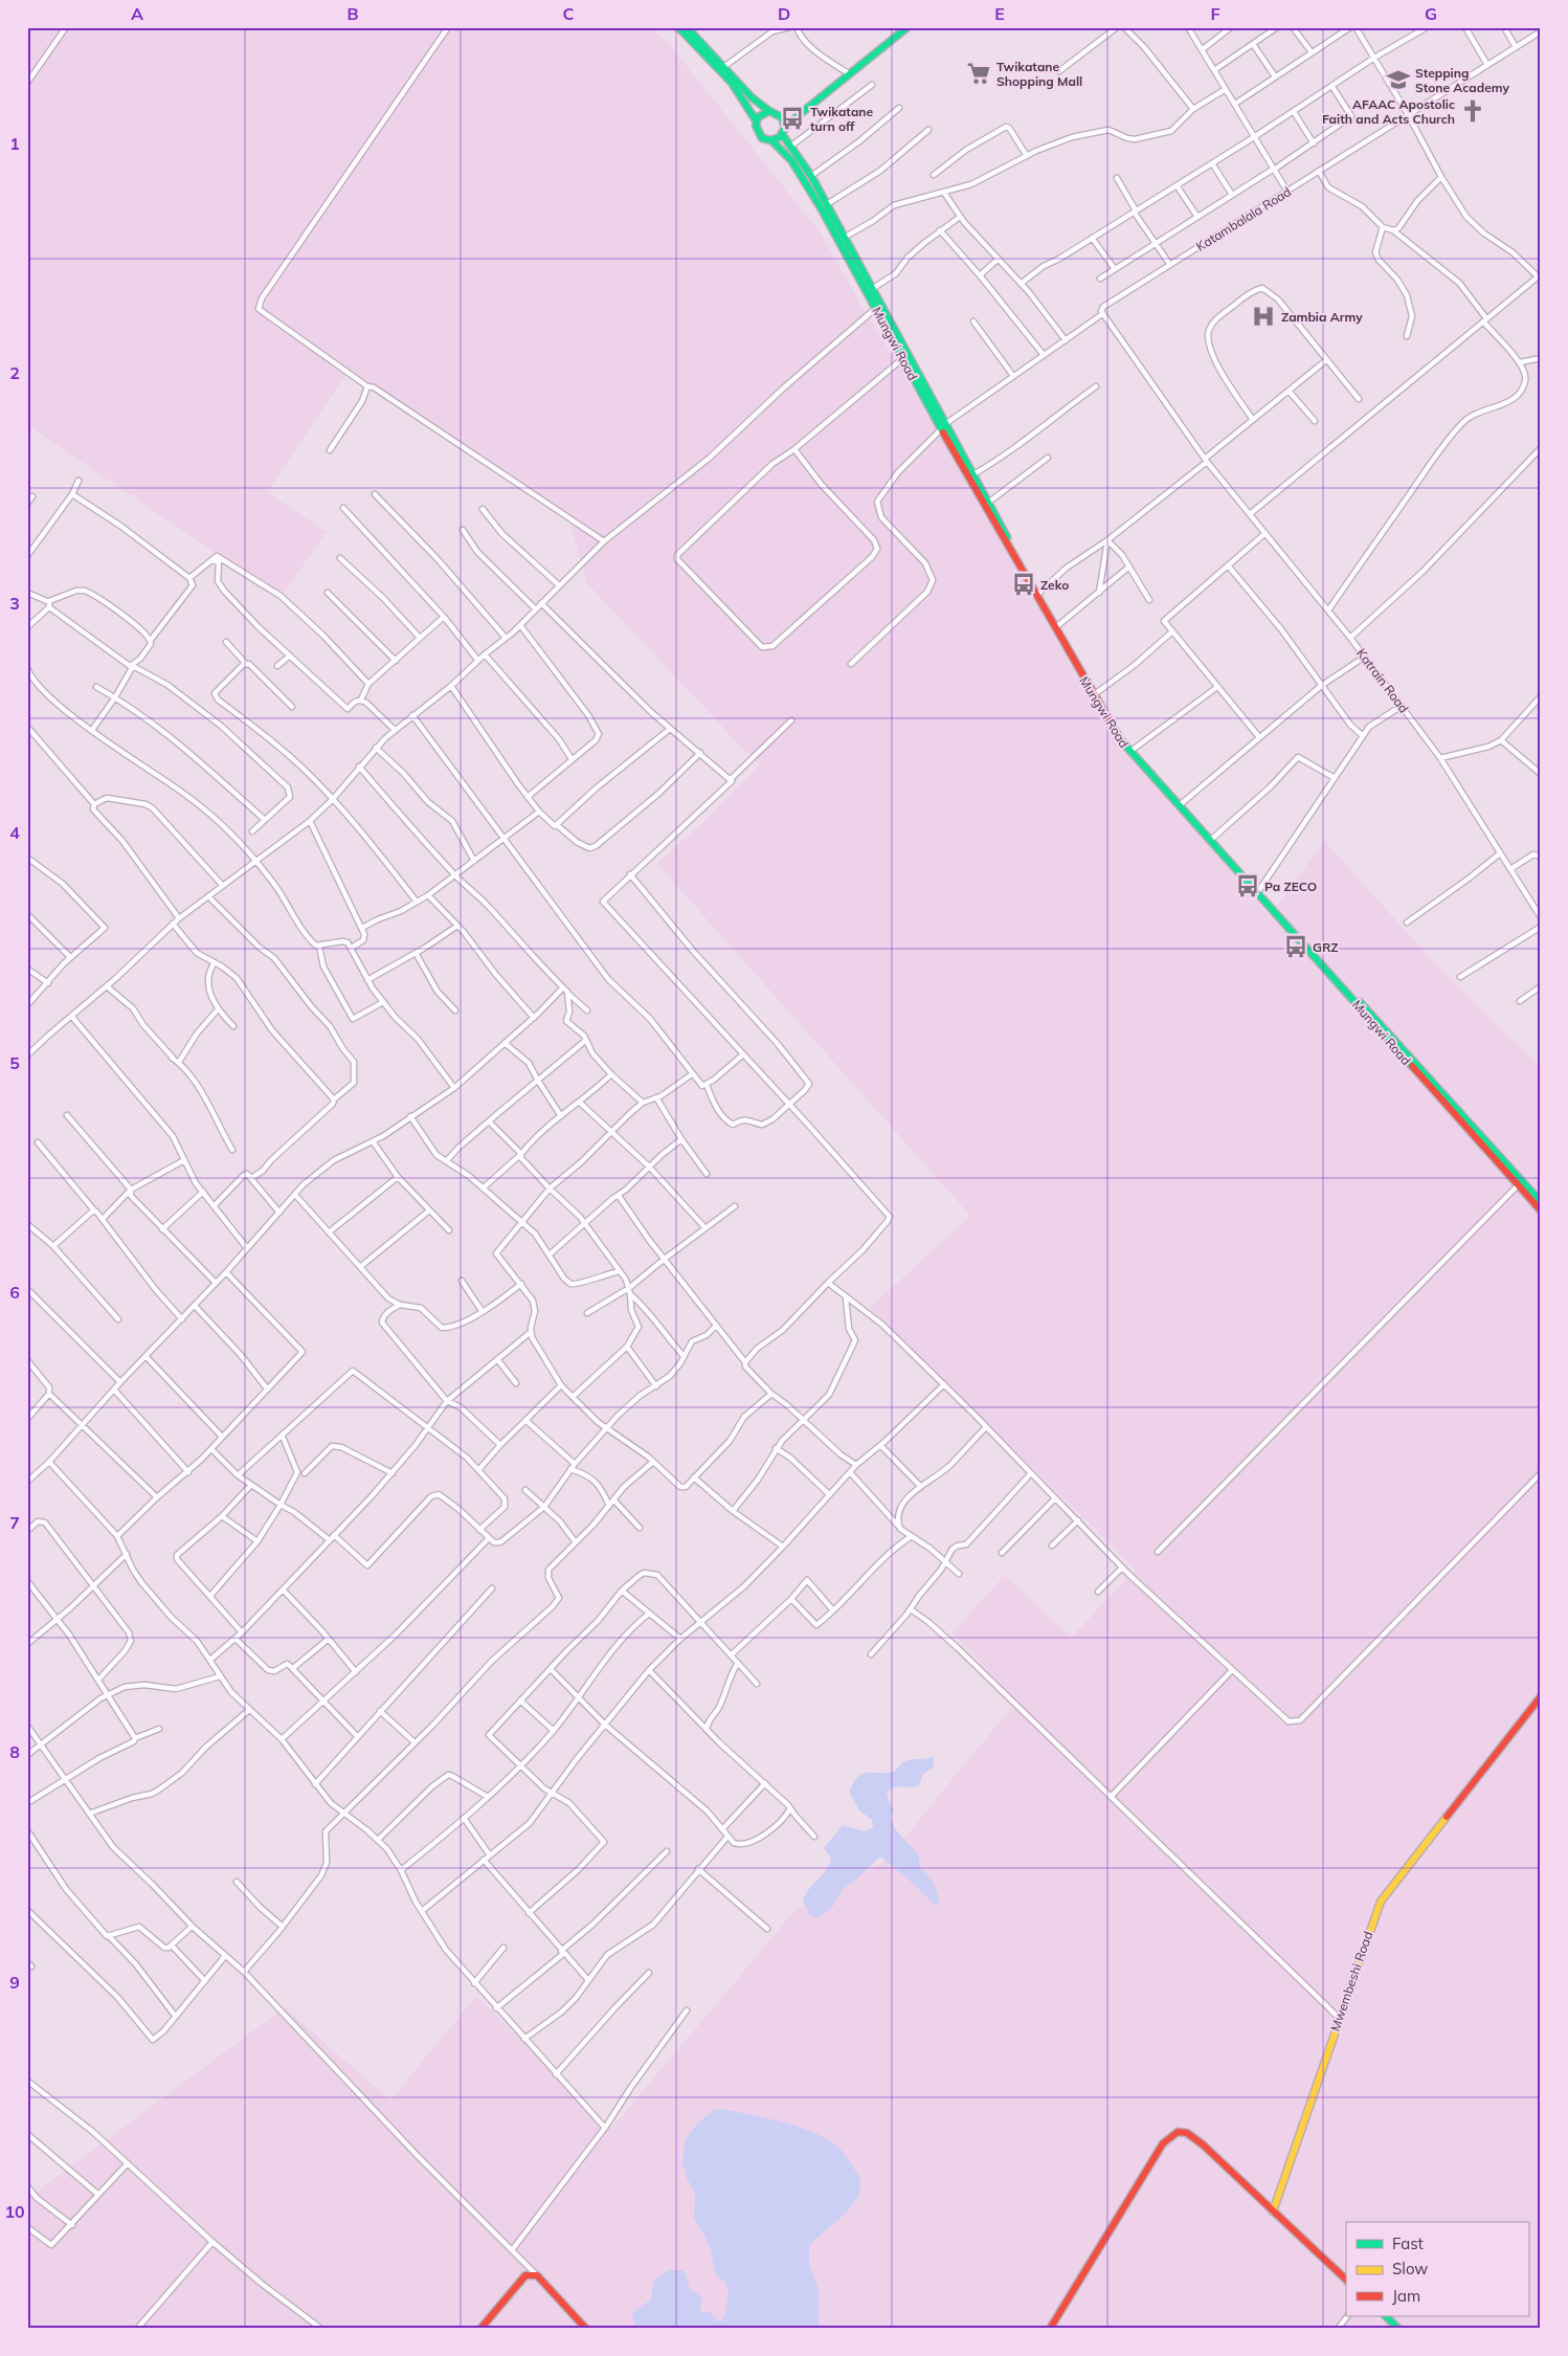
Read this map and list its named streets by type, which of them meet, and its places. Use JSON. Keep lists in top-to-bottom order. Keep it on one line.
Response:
{"streets":{"main road":["Mungwi Road","Mwembeshi Road"],"street":["Katambalala Road","Katrain Road"]},"crossings":[["Katambalala Road","Mungwi Road"]],"places":{"supermarket":["Twikatane Shopping Mall"],"school or university":["Stepping Stone Academy"],"church":["AFAAC Apostolic Faith and Acts Church"],"bus stop":["Twikatane turn off","Zeko","Pa ZECO","GRZ"],"hospital":["Zambia Army"]},"legend":["Fast","Slow","Jam"],"grid":{"columns":["A","B","C","D","E","F","G"],"rows":["1","2","3","4","5","6","7","8","9","10"]}}
